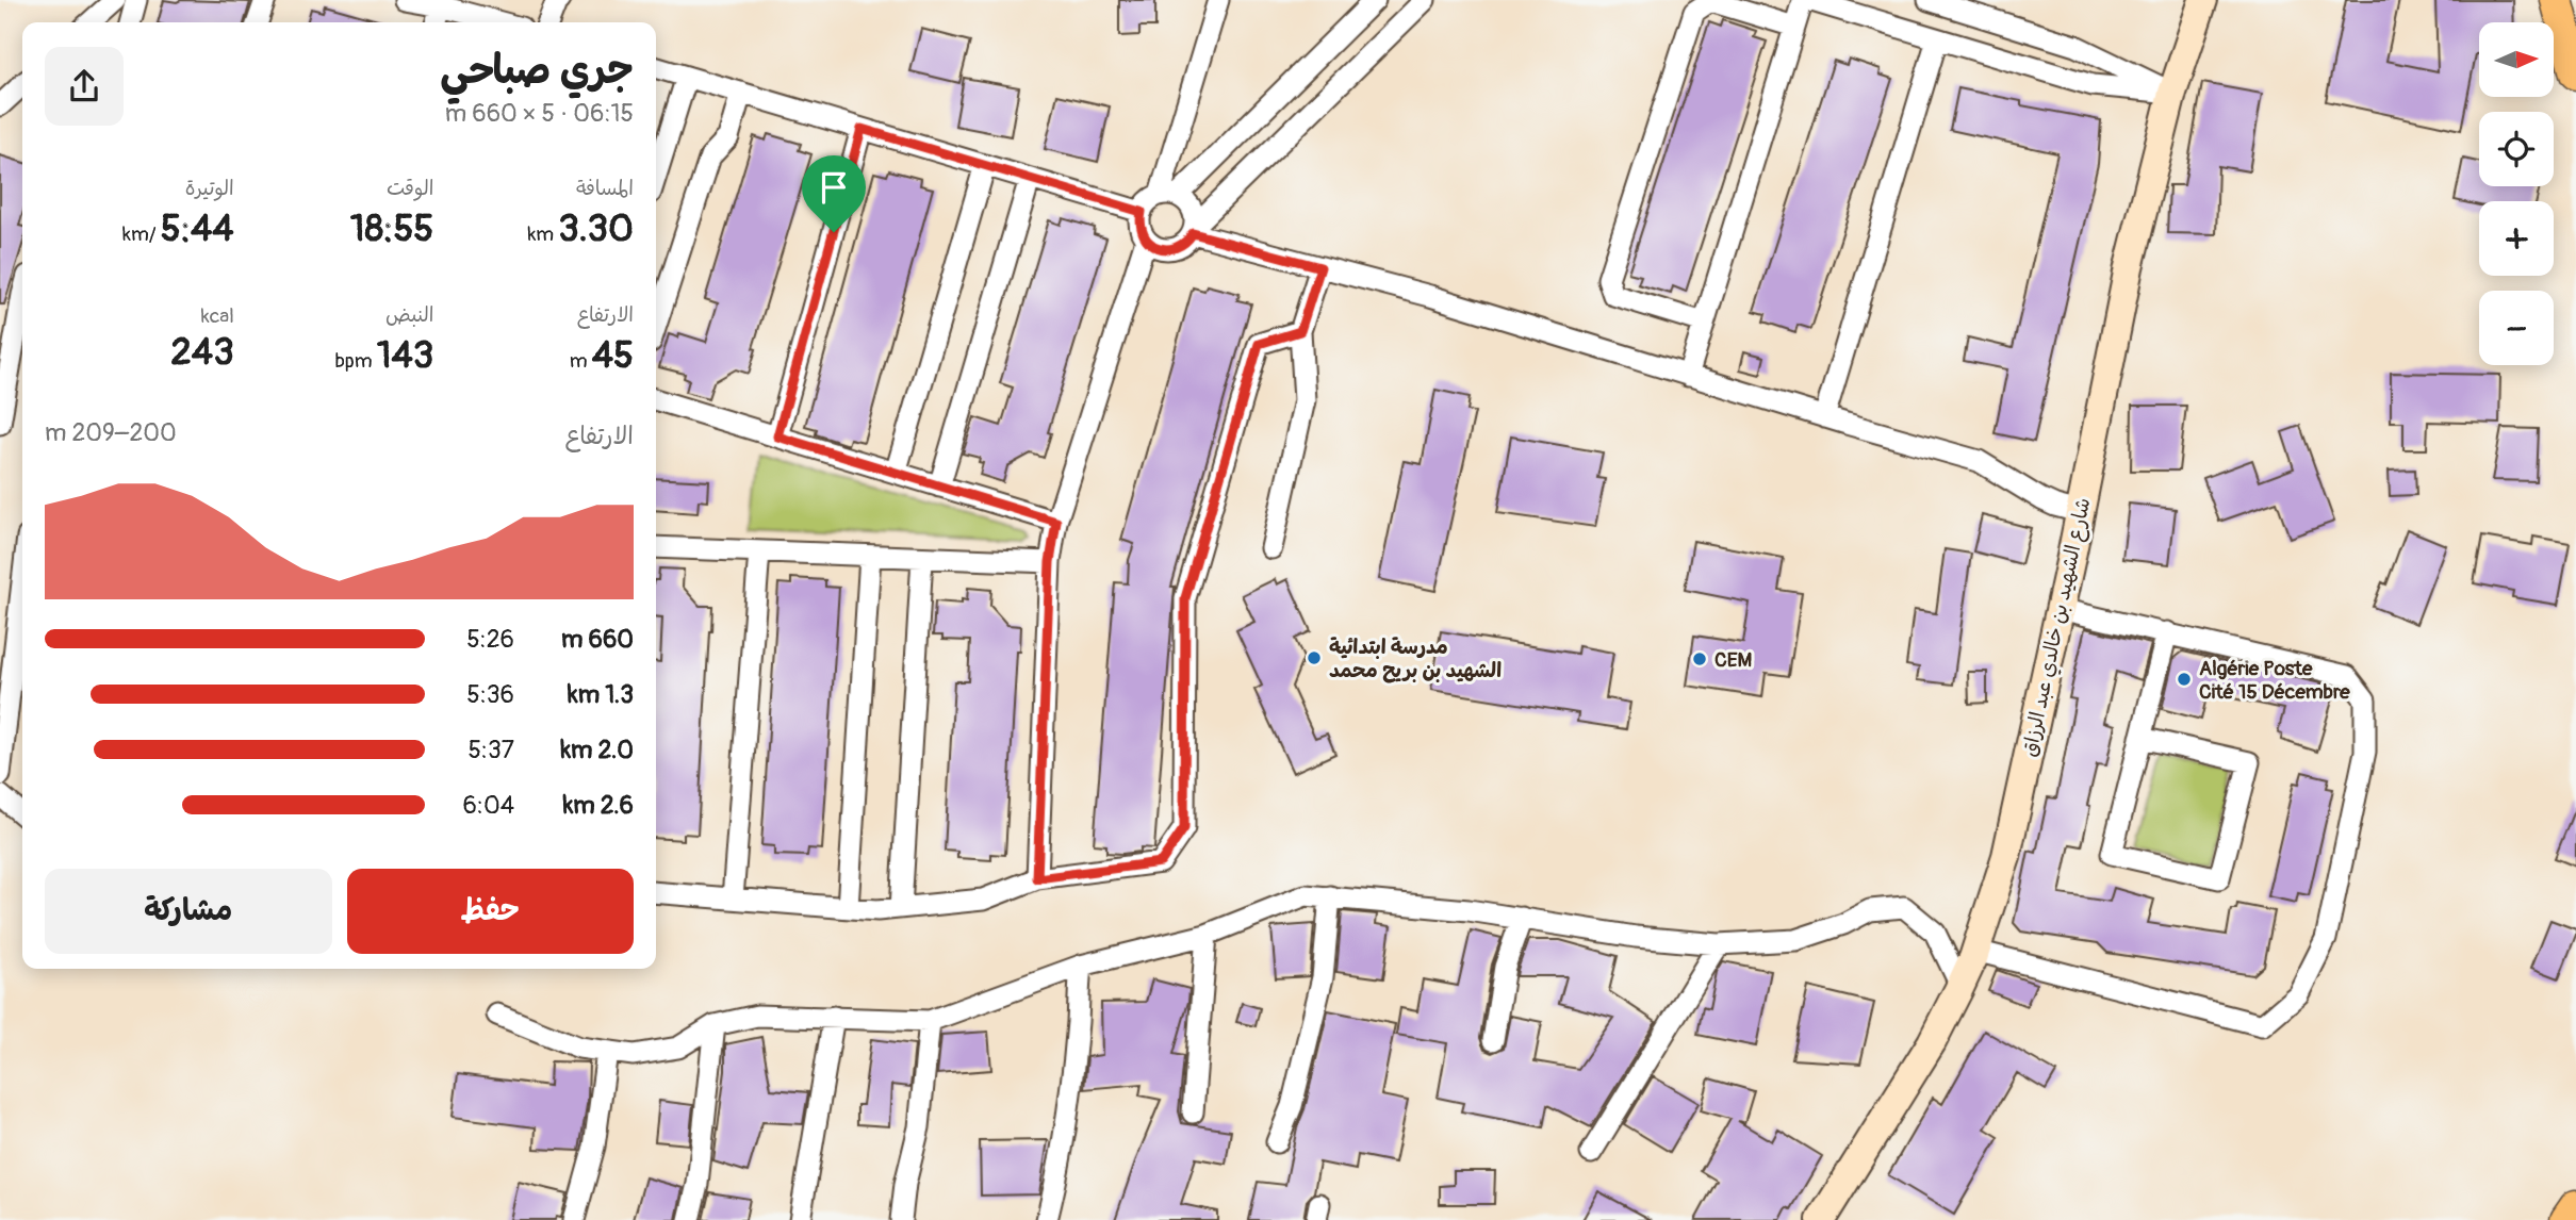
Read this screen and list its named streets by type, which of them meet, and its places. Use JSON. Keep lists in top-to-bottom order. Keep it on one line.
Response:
{"streets":{"main road":["شارع الشهيد بن خالدي عبد الرزاق"]},"places":["مدرسة ابتدائية الشهيد بن بريح محمد","CEM","Algérie Poste Cité 15 Décembre"],"north":"right","page":{"map_buttons":["+","−"],"heading":["جري صباحي","06:15 · 5 × 660 m"],"stats":[["المسافة","3.30 km"],["الوقت","18:55"],["الوتيرة","5:44 /km"],["الارتفاع","45 m"],["النبض","143 bpm"],["kcal","243"]],"chart":["الارتفاع","200–209 m"],"list":[{"name":"660 m","note":"5:26"},{"name":"1.3 km","note":"5:36"},{"name":"2.0 km","note":"5:37"},{"name":"2.6 km","note":"6:04"}],"buttons":["حفظ","مشاركة"]}}
